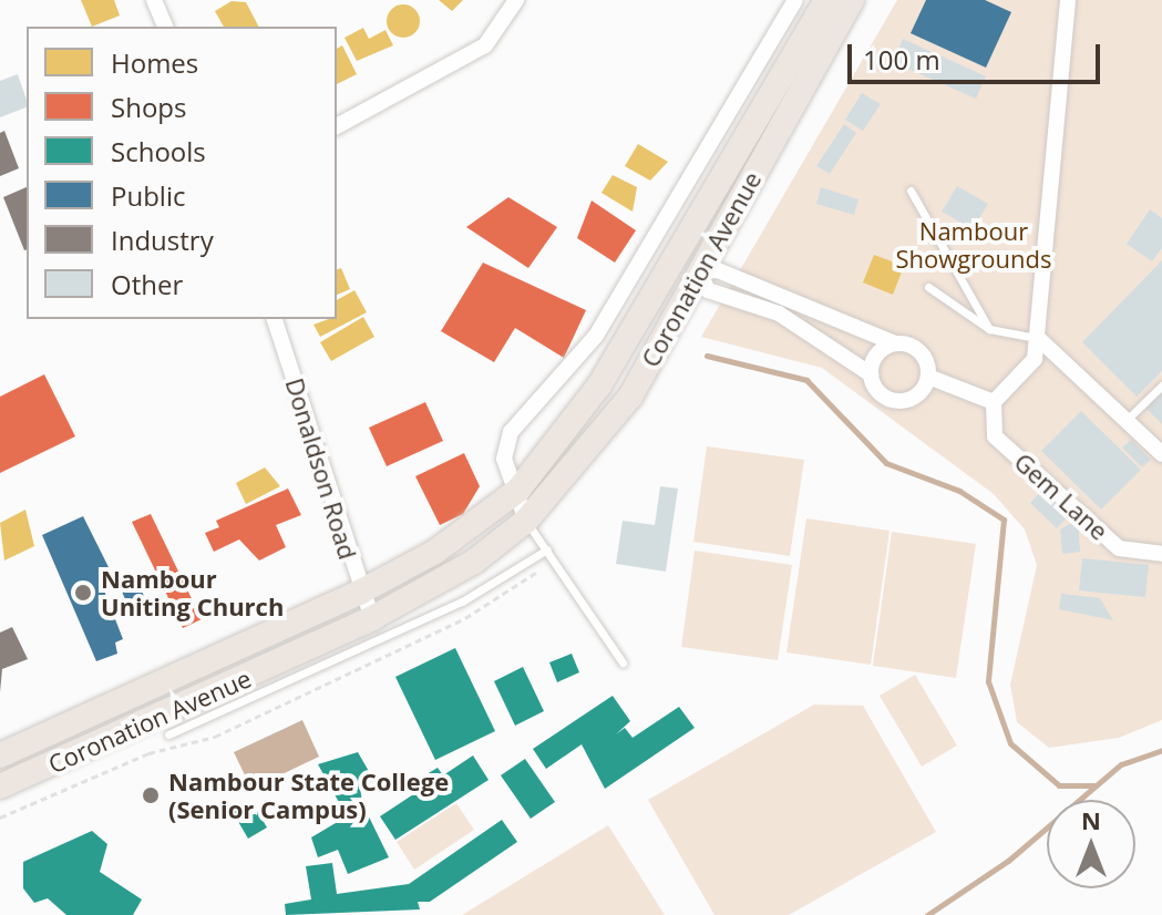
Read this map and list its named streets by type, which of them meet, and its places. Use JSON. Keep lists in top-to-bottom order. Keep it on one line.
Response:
{"streets":{"main road":["Coronation Avenue"],"street":["Donaldson Road","Gem Lane"]},"crossings":[["Coronation Avenue","Donaldson Road"]],"parks":["Nambour Showgrounds"],"places":["Nambour Uniting Church","Nambour State College (Senior Campus)"],"legend":["Homes","Shops","Schools","Public","Industry","Other"],"scale_bar":"100 m","north":"top"}
